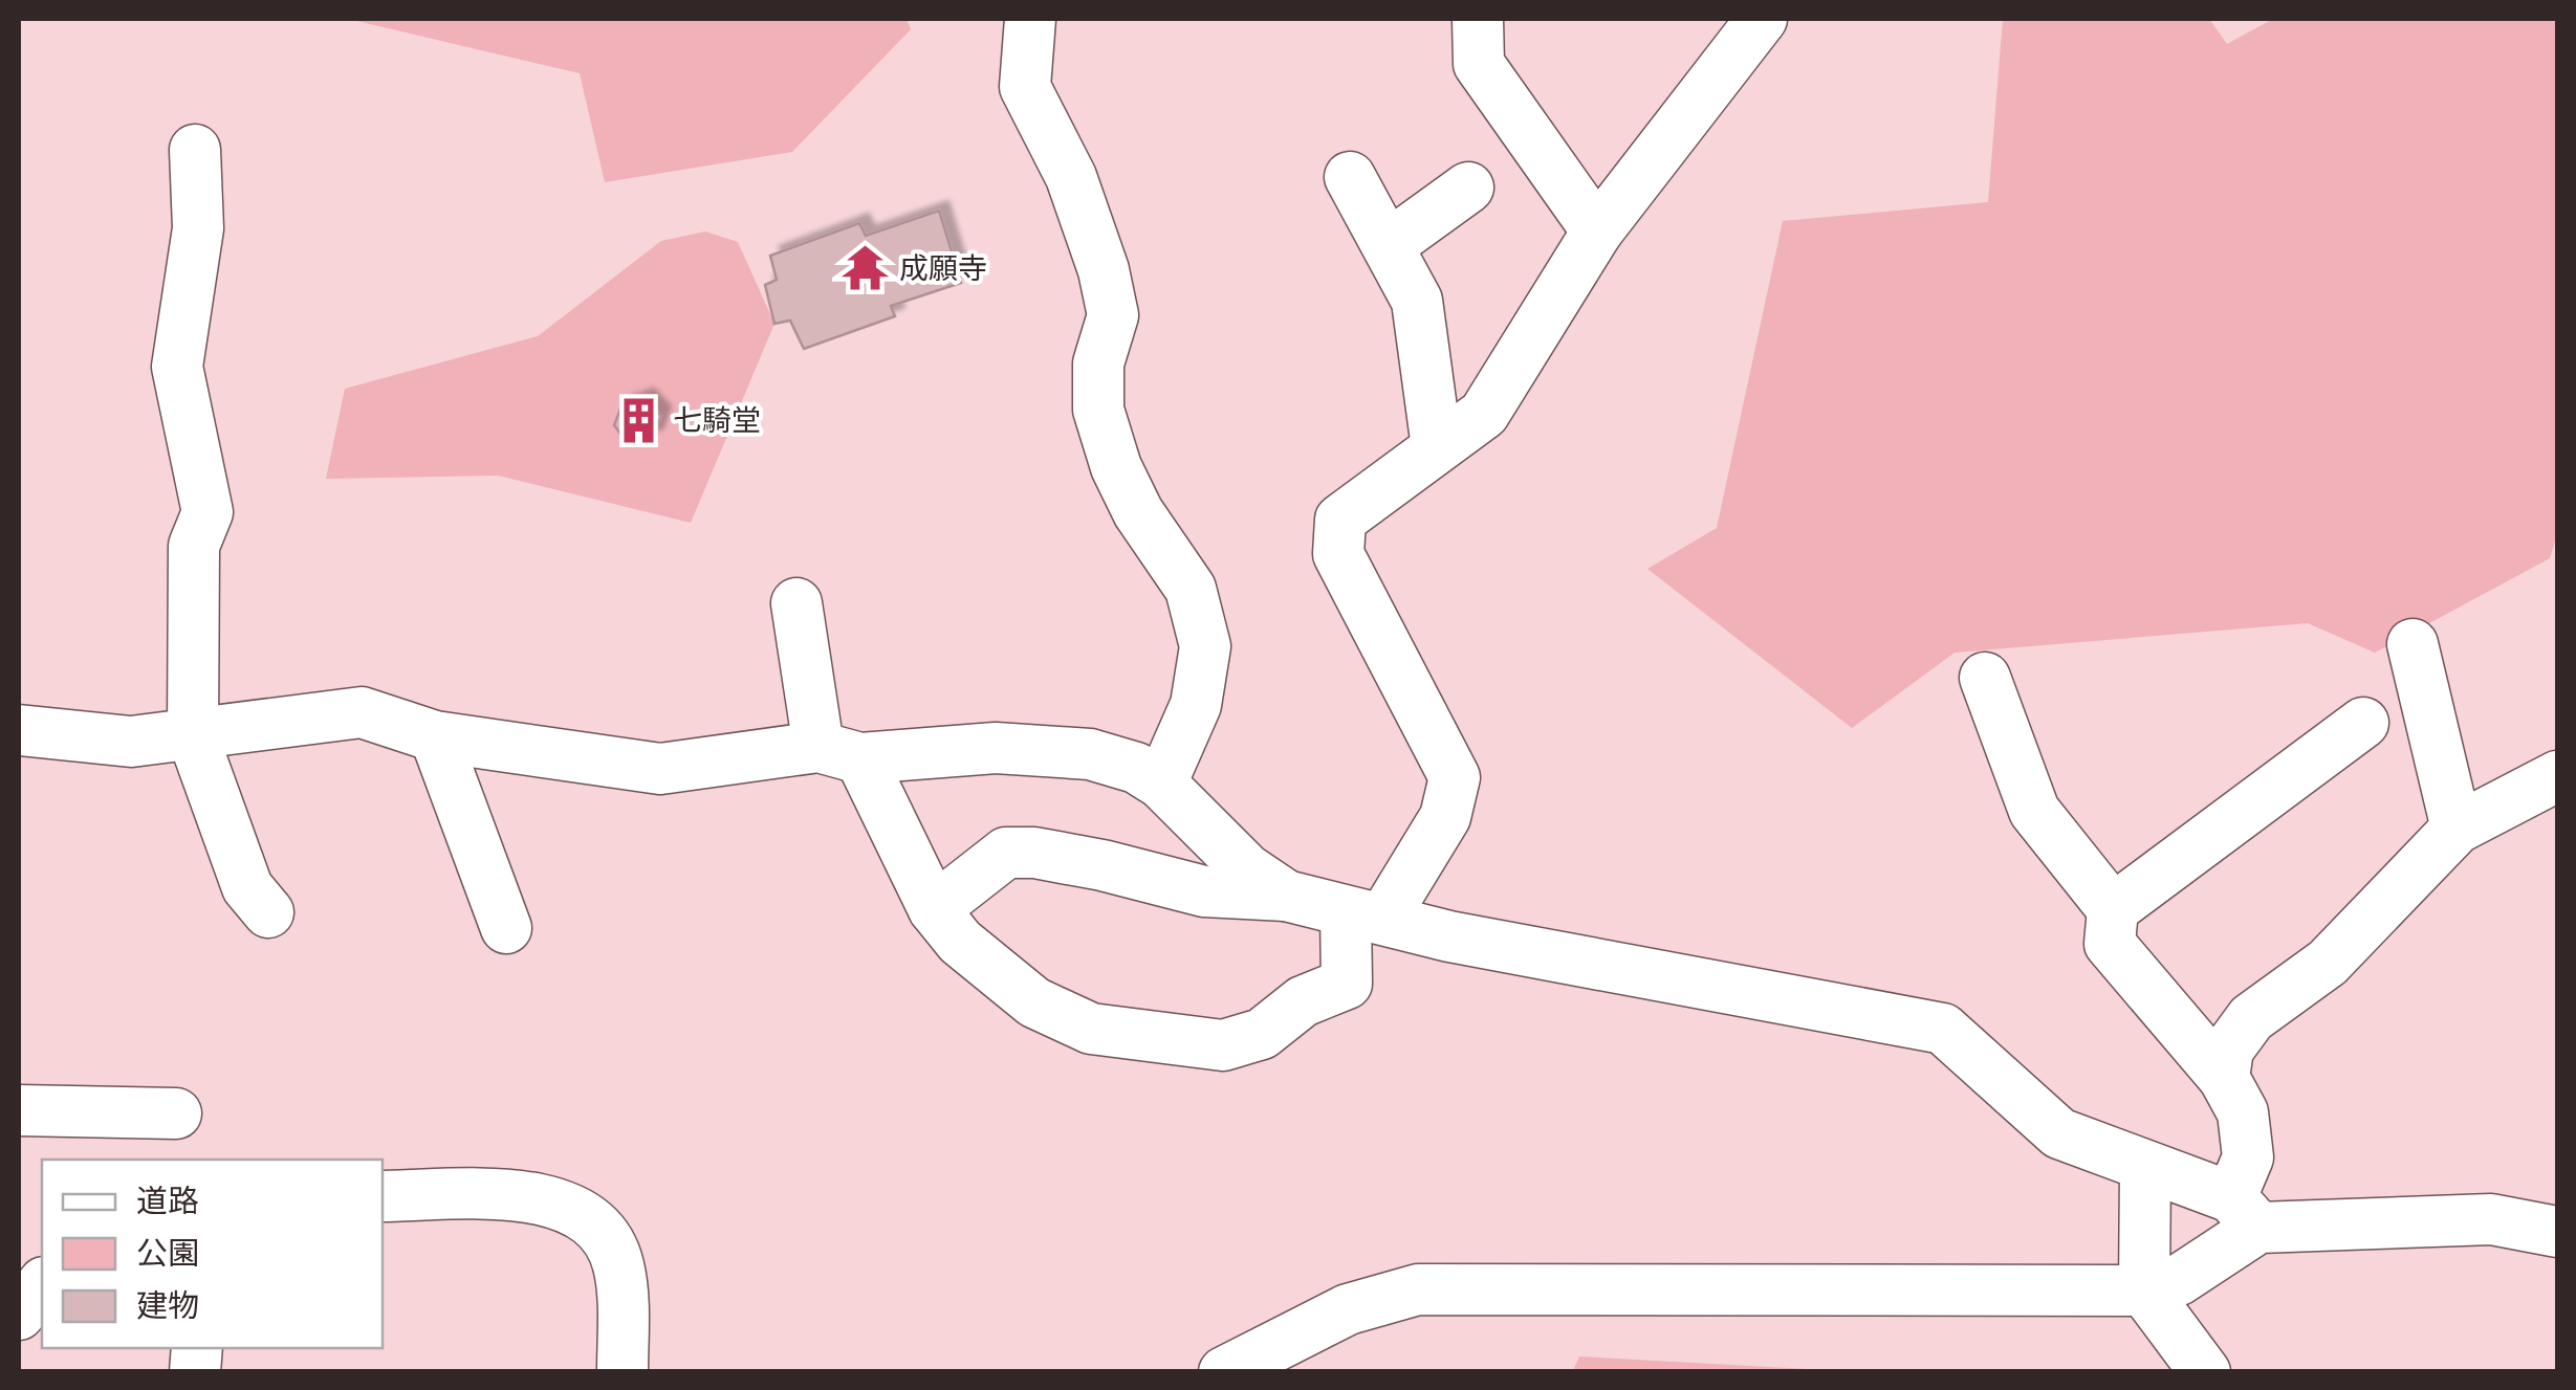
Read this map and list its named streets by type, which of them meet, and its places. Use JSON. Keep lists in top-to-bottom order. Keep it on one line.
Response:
{"places":{"temple":["成願寺"],"building":["七騎堂"]},"legend":["道路","公園","建物"]}
